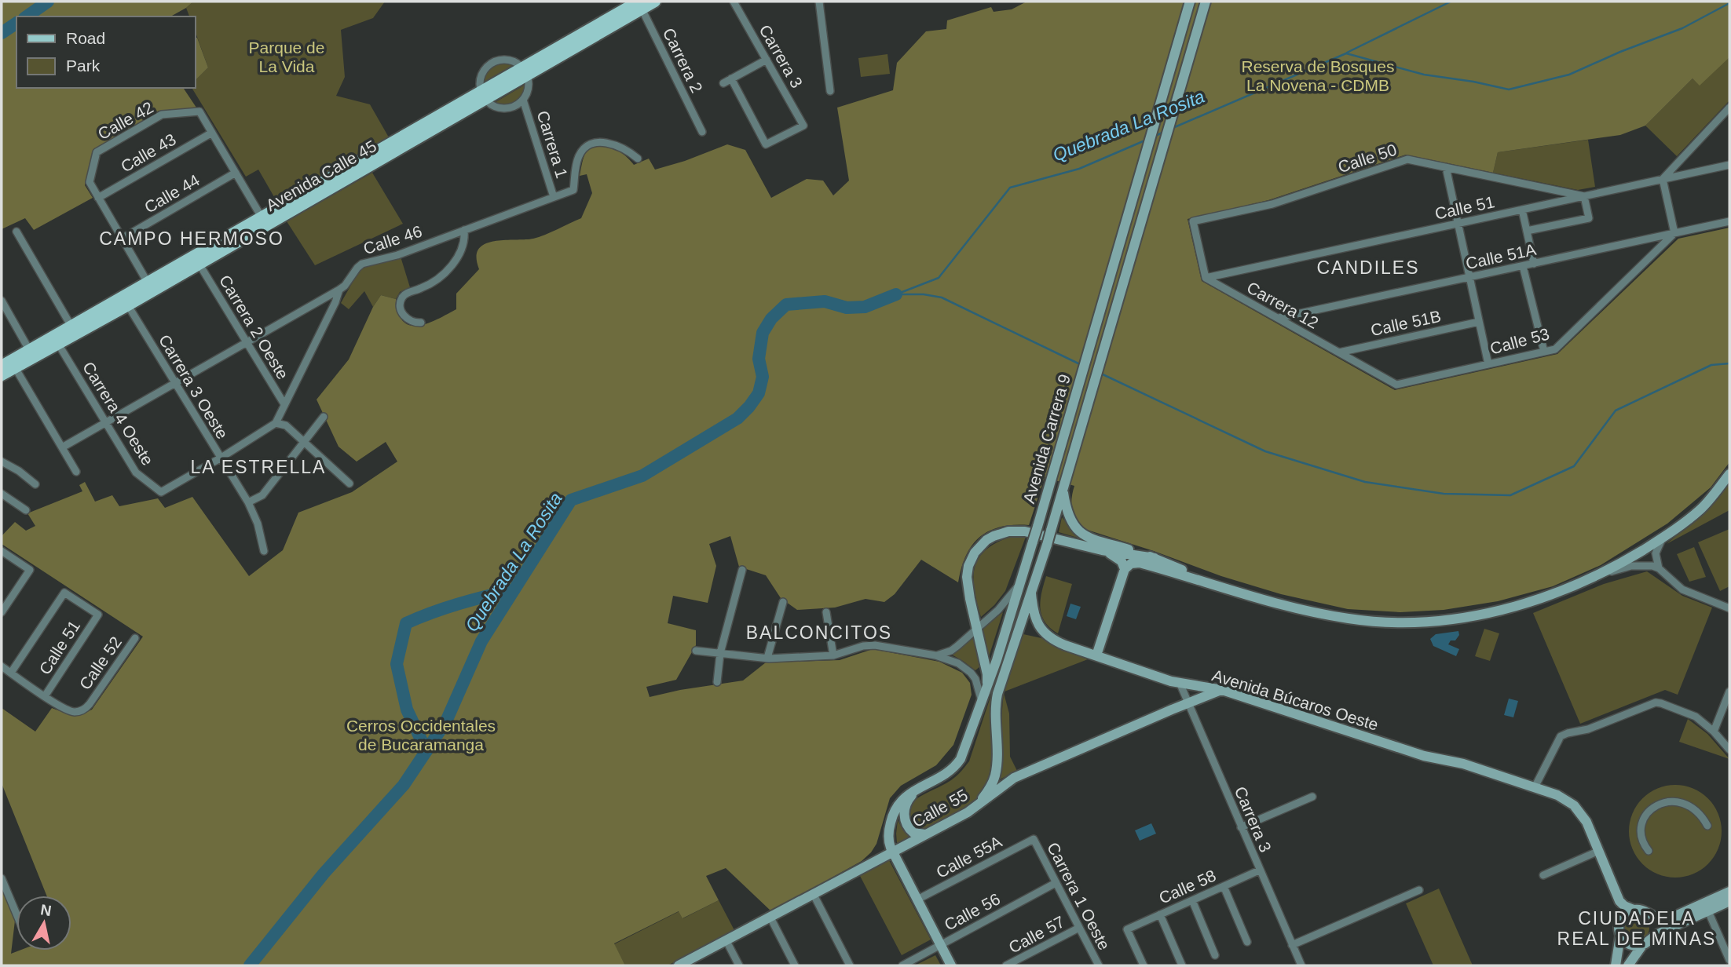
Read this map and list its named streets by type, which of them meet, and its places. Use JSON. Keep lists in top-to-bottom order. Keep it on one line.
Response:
{"streets":{"main road":["Avenida Calle 45","Avenida Carrera 9","Avenida Búcaros Oeste","Calle 55"],"street":["Carrera 3","Carrera 2","Calle 42","Carrera 1","Calle 43","Calle 50","Calle 44","Calle 51","Calle 46","Calle 51A","Carrera 12","Calle 51B","Carrera 2 Oeste","Calle 53","Carrera 3 Oeste","Carrera 4 Oeste","Calle 52","Calle 55A","Calle 58","Carrera 1 Oeste","Calle 56","Calle 57"]},"crossings":[["Carrera 3","Avenida Búcaros Oeste"],["Carrera 3","Calle 55"],["Carrera 3","Calle 58"],["Carrera 2","Avenida Calle 45"],["Calle 42","Calle 43"],["Carrera 1","Calle 46"],["Calle 50","Calle 51"],["Calle 50","Carrera 12"],["Avenida Calle 45","Carrera 2 Oeste"],["Avenida Calle 45","Carrera 3 Oeste"],["Avenida Calle 45","Carrera 4 Oeste"],["Calle 51","Carrera 12"],["Calle 51","Calle 52"],["Calle 46","Carrera 2 Oeste"],["Calle 46","Carrera 3 Oeste"],["Calle 46","Carrera 4 Oeste"],["Calle 51A","Carrera 12"],["Calle 51A","Calle 53"],["Carrera 12","Calle 51B"],["Carrera 12","Calle 53"],["Carrera 3 Oeste","Carrera 4 Oeste"],["Avenida Carrera 9","Avenida Búcaros Oeste"],["Avenida Carrera 9","Calle 55"],["Avenida Búcaros Oeste","Calle 55"],["Calle 55A","Carrera 1 Oeste"],["Carrera 1 Oeste","Calle 56"],["Carrera 1 Oeste","Calle 57"]],"districts":["CAMPO HERMOSO","CANDILES","LA ESTRELLA","BALCONCITOS","CIUDADELA REAL DE MINAS"],"water":["Quebrada La Rosita"],"parks":["Parque de La Vida","Reserva de Bosques La Novena - CDMB","Cerros Occidentales de Bucaramanga"],"legend":["Road","Park"],"north":"top"}
